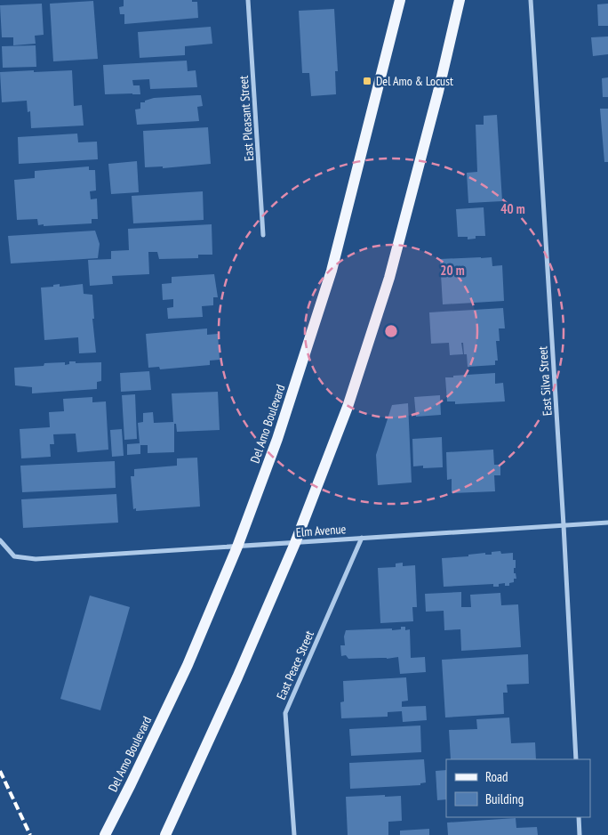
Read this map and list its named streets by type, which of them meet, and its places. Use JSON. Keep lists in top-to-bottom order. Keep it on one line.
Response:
{"streets":{"main road":["Del Amo Boulevard"],"street":["East Pleasant Street","East Silva Street","Elm Avenue","East Peace Street"]},"crossings":[["East Silva Street","Elm Avenue"],["Del Amo Boulevard","Elm Avenue"],["Elm Avenue","East Peace Street"]],"places":{"transit":["Del Amo & Locust"]},"legend":["Road","Building"],"rings":["40 m","20 m"]}
